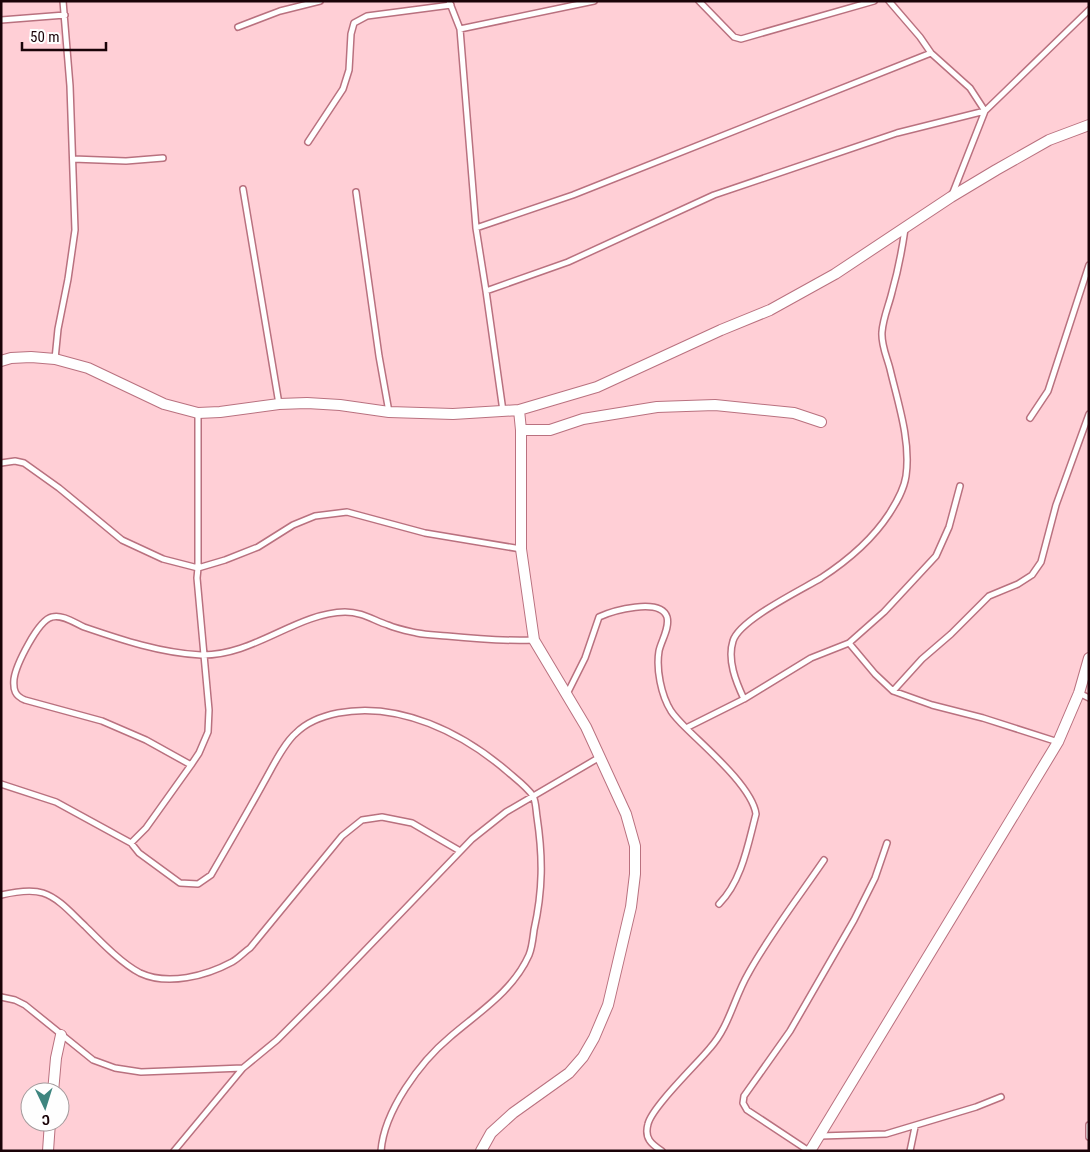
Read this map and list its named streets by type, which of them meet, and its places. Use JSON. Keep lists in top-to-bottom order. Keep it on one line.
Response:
{"scale_bar":"50 m","north":"bottom"}
